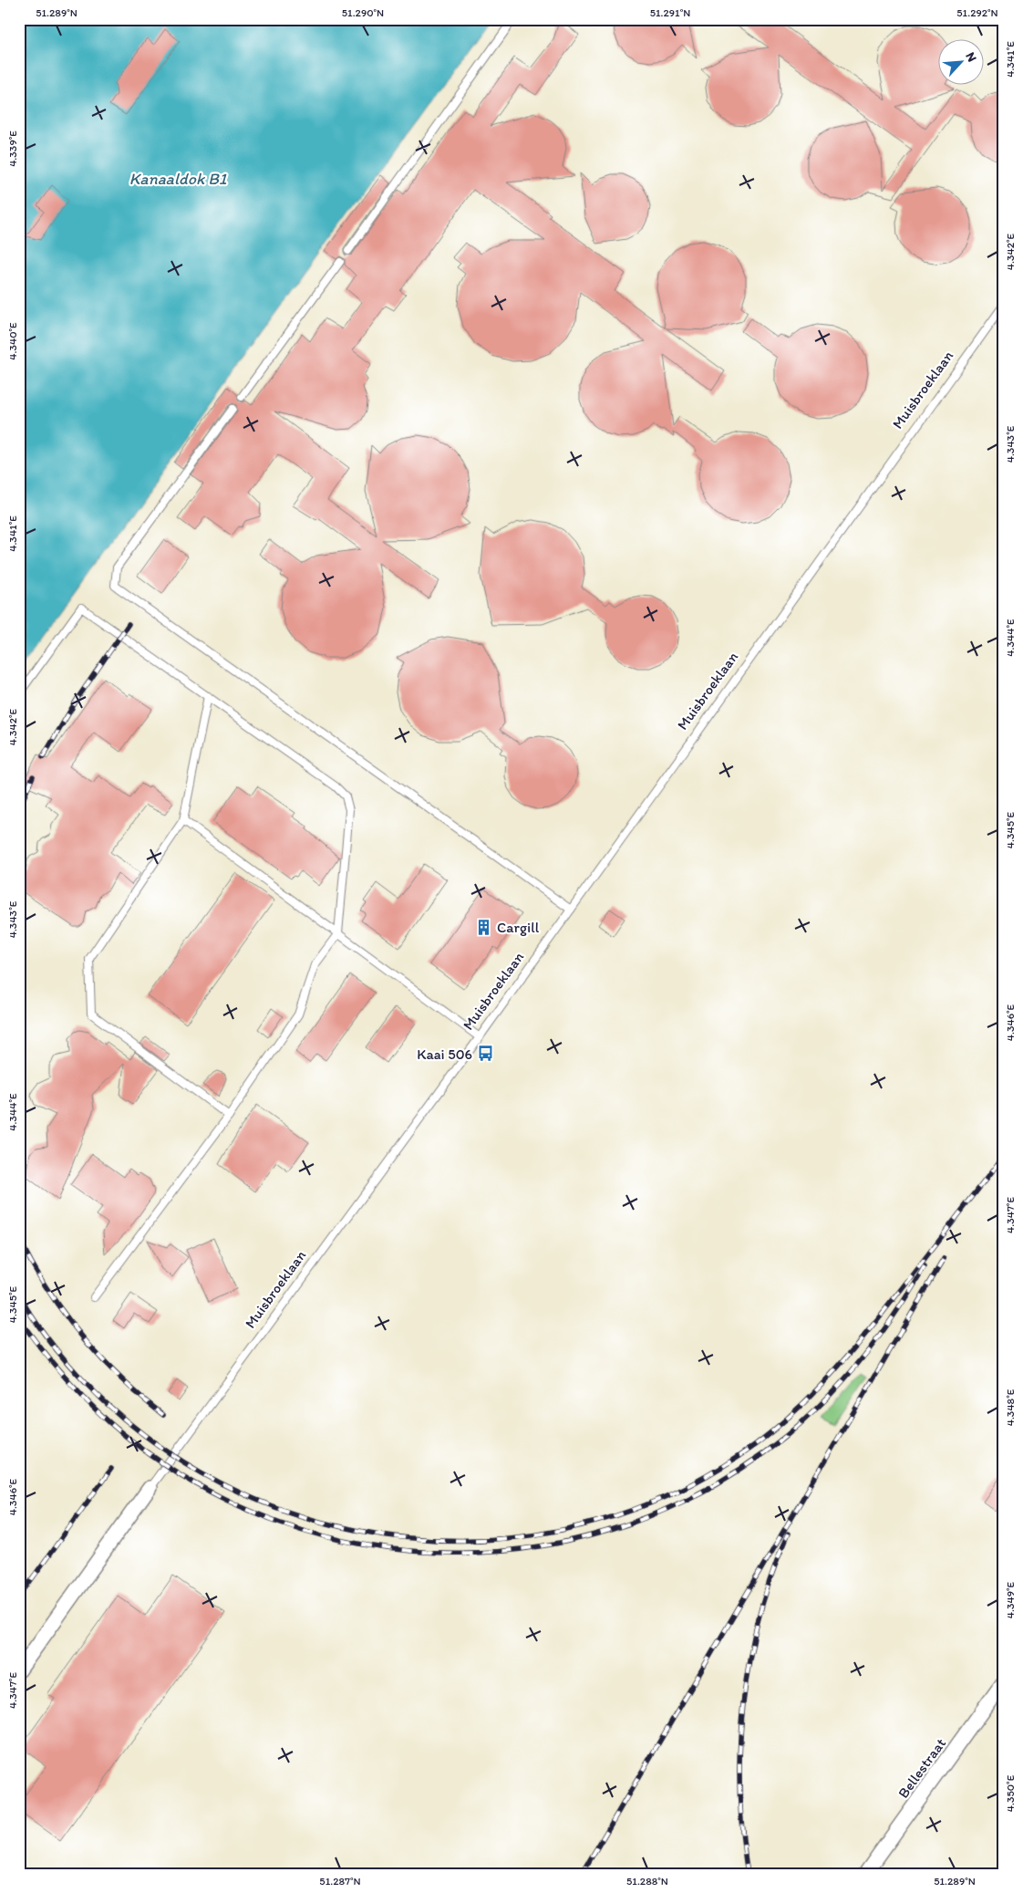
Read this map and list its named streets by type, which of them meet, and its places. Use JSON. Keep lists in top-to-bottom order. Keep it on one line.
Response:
{"streets":{"street":["Muisbroeklaan","Bellestraat"]},"water":["Kanaaldok B1"],"places":{"building":["Cargill"],"bus stop":["Kaai 506"]},"north":"top right","coordinates":["51.289°N","51.290°N","51.291°N","51.292°N","4.341°E","4.339°E","4.342°E","4.340°E","4.343°E","4.344°E","4.345°E","4.346°E","4.347°E","4.348°E","4.349°E","4.350°E","51.287°N","51.288°N"]}
